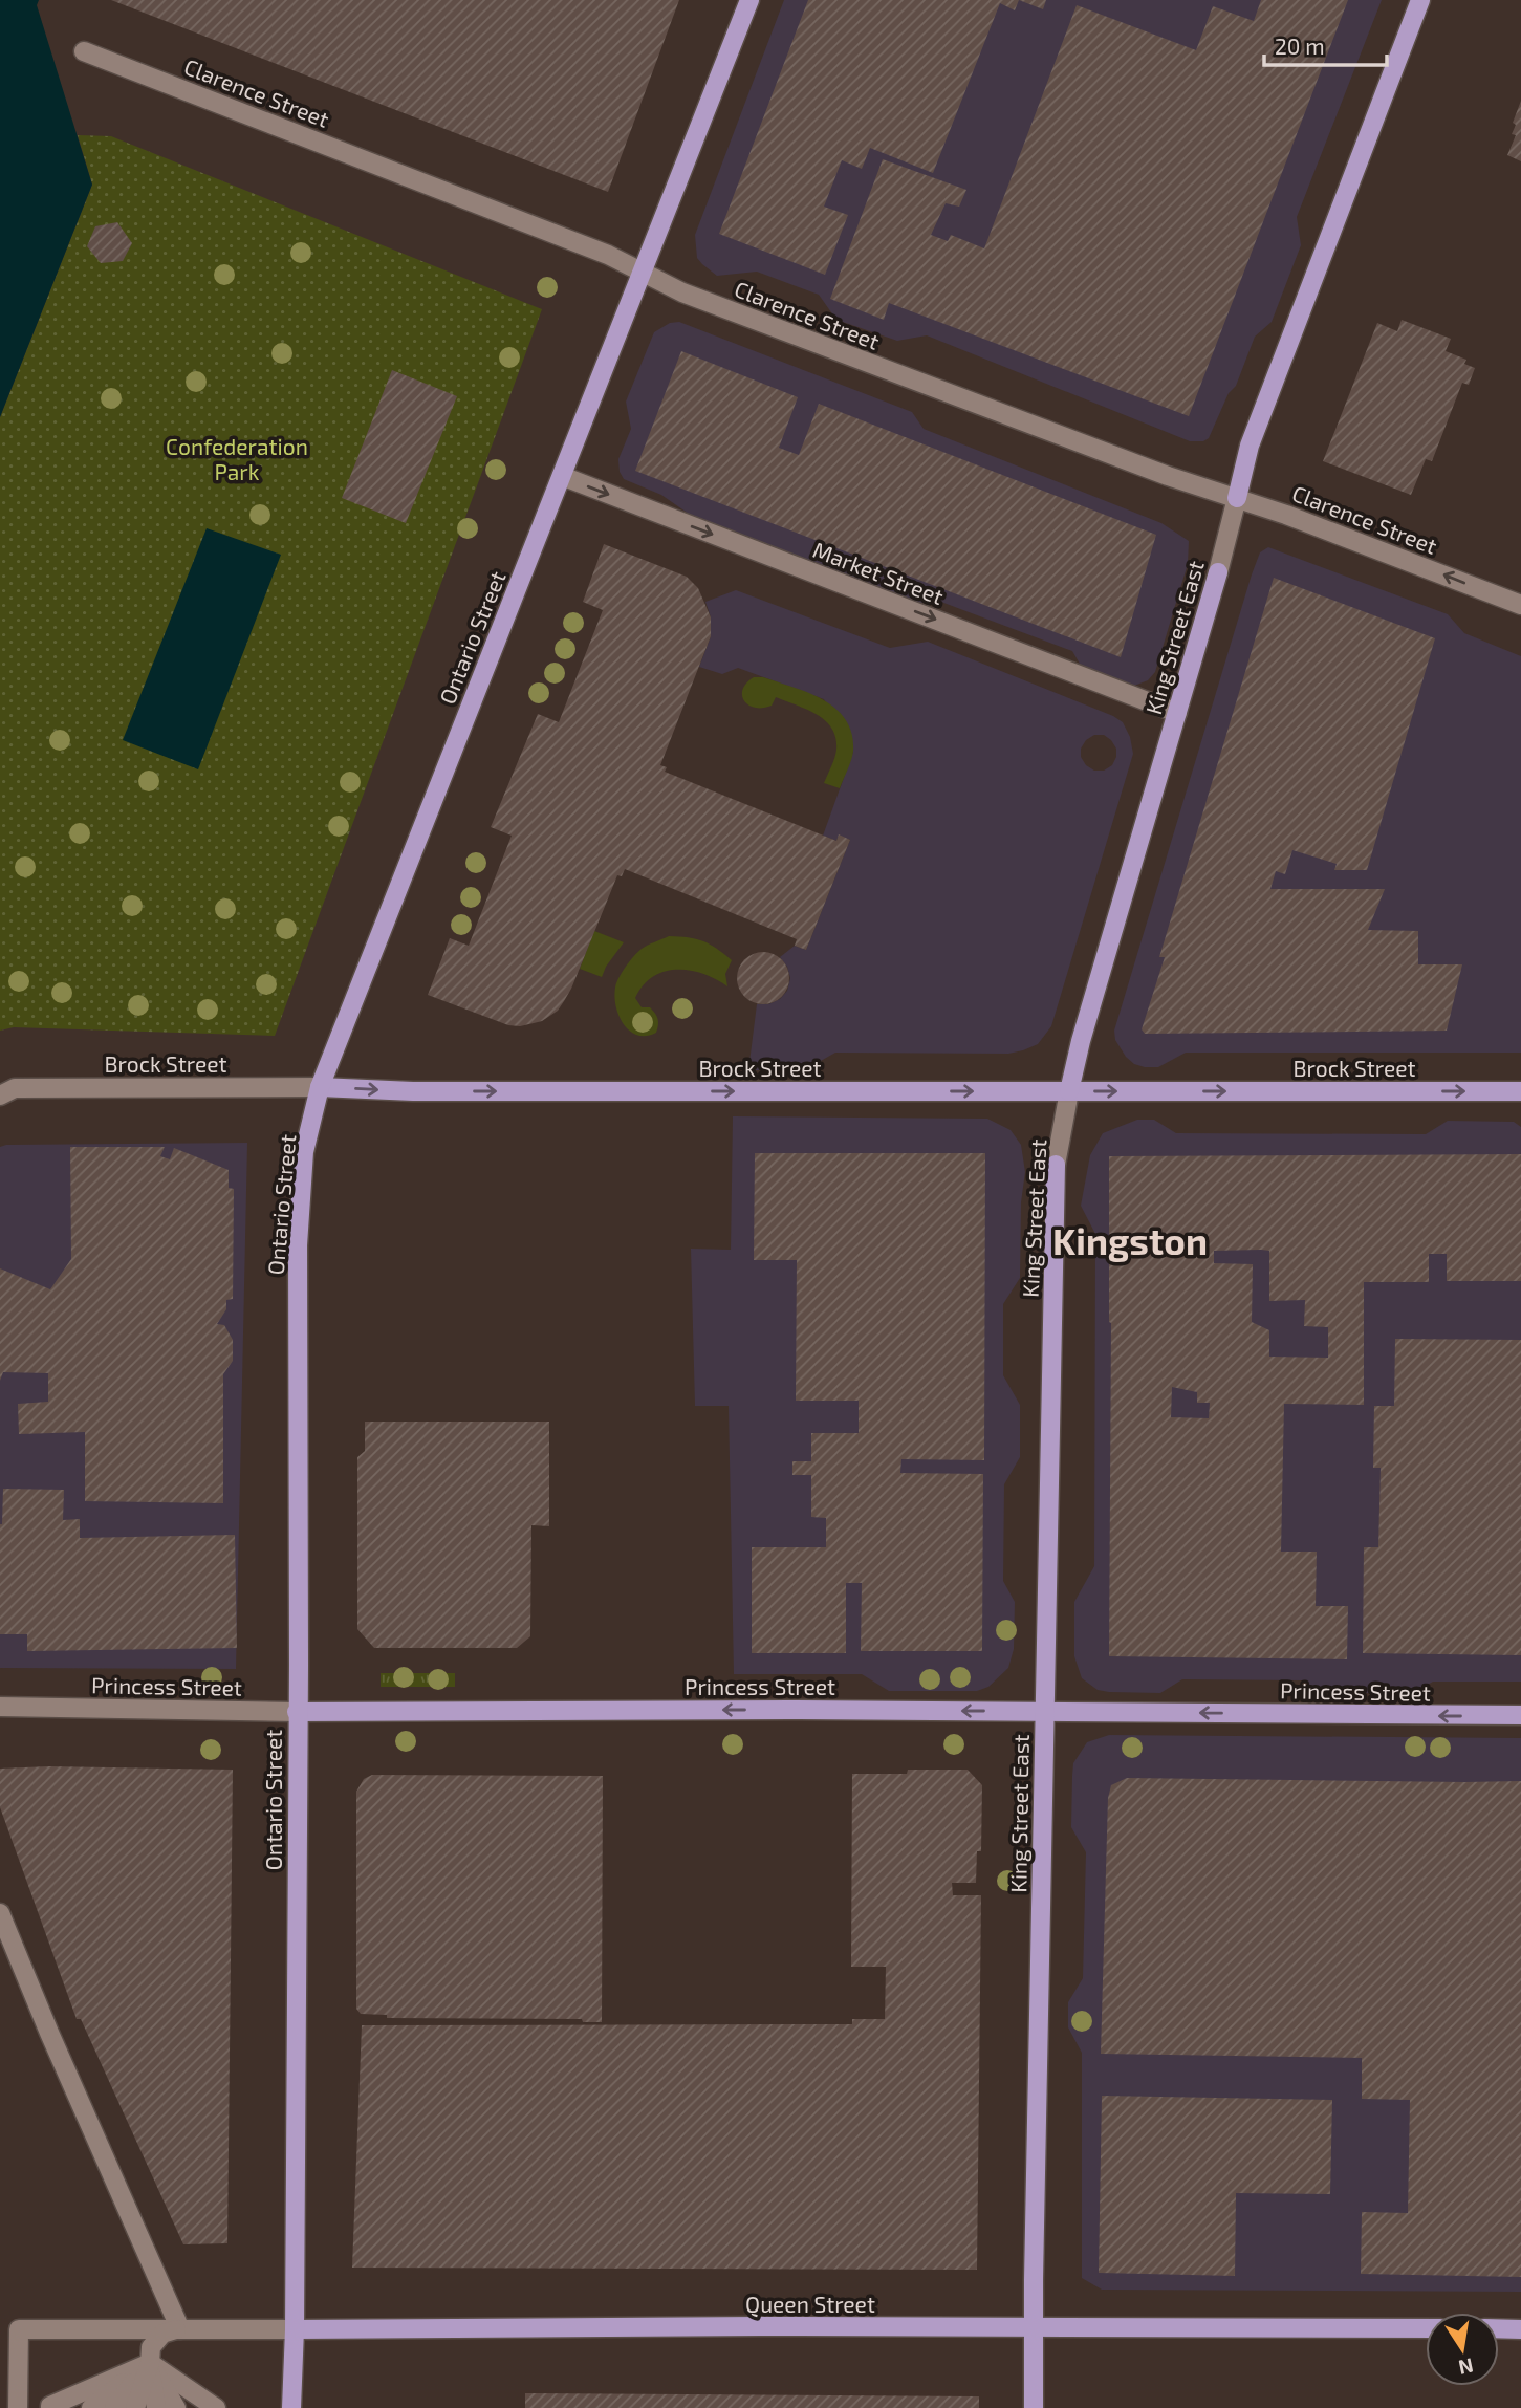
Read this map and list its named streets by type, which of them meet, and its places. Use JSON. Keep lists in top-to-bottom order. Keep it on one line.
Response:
{"streets":{"main road":["Ontario Street","King Street East","Brock Street","Princess Street","Queen Street"],"street":["Clarence Street","Market Street"]},"crossings":[["Clarence Street","Ontario Street"],["Clarence Street","King Street East"],["Market Street","Ontario Street"],["Market Street","King Street East"],["Ontario Street","Brock Street"],["Ontario Street","Princess Street"],["Ontario Street","Queen Street"],["King Street East","Brock Street"],["King Street East","Princess Street"],["King Street East","Queen Street"]],"one_way":["Market Street","Brock Street","Princess Street"],"districts":["Kingston"],"parks":["Confederation Park"],"scale_bar":"20 m","north":"bottom"}
